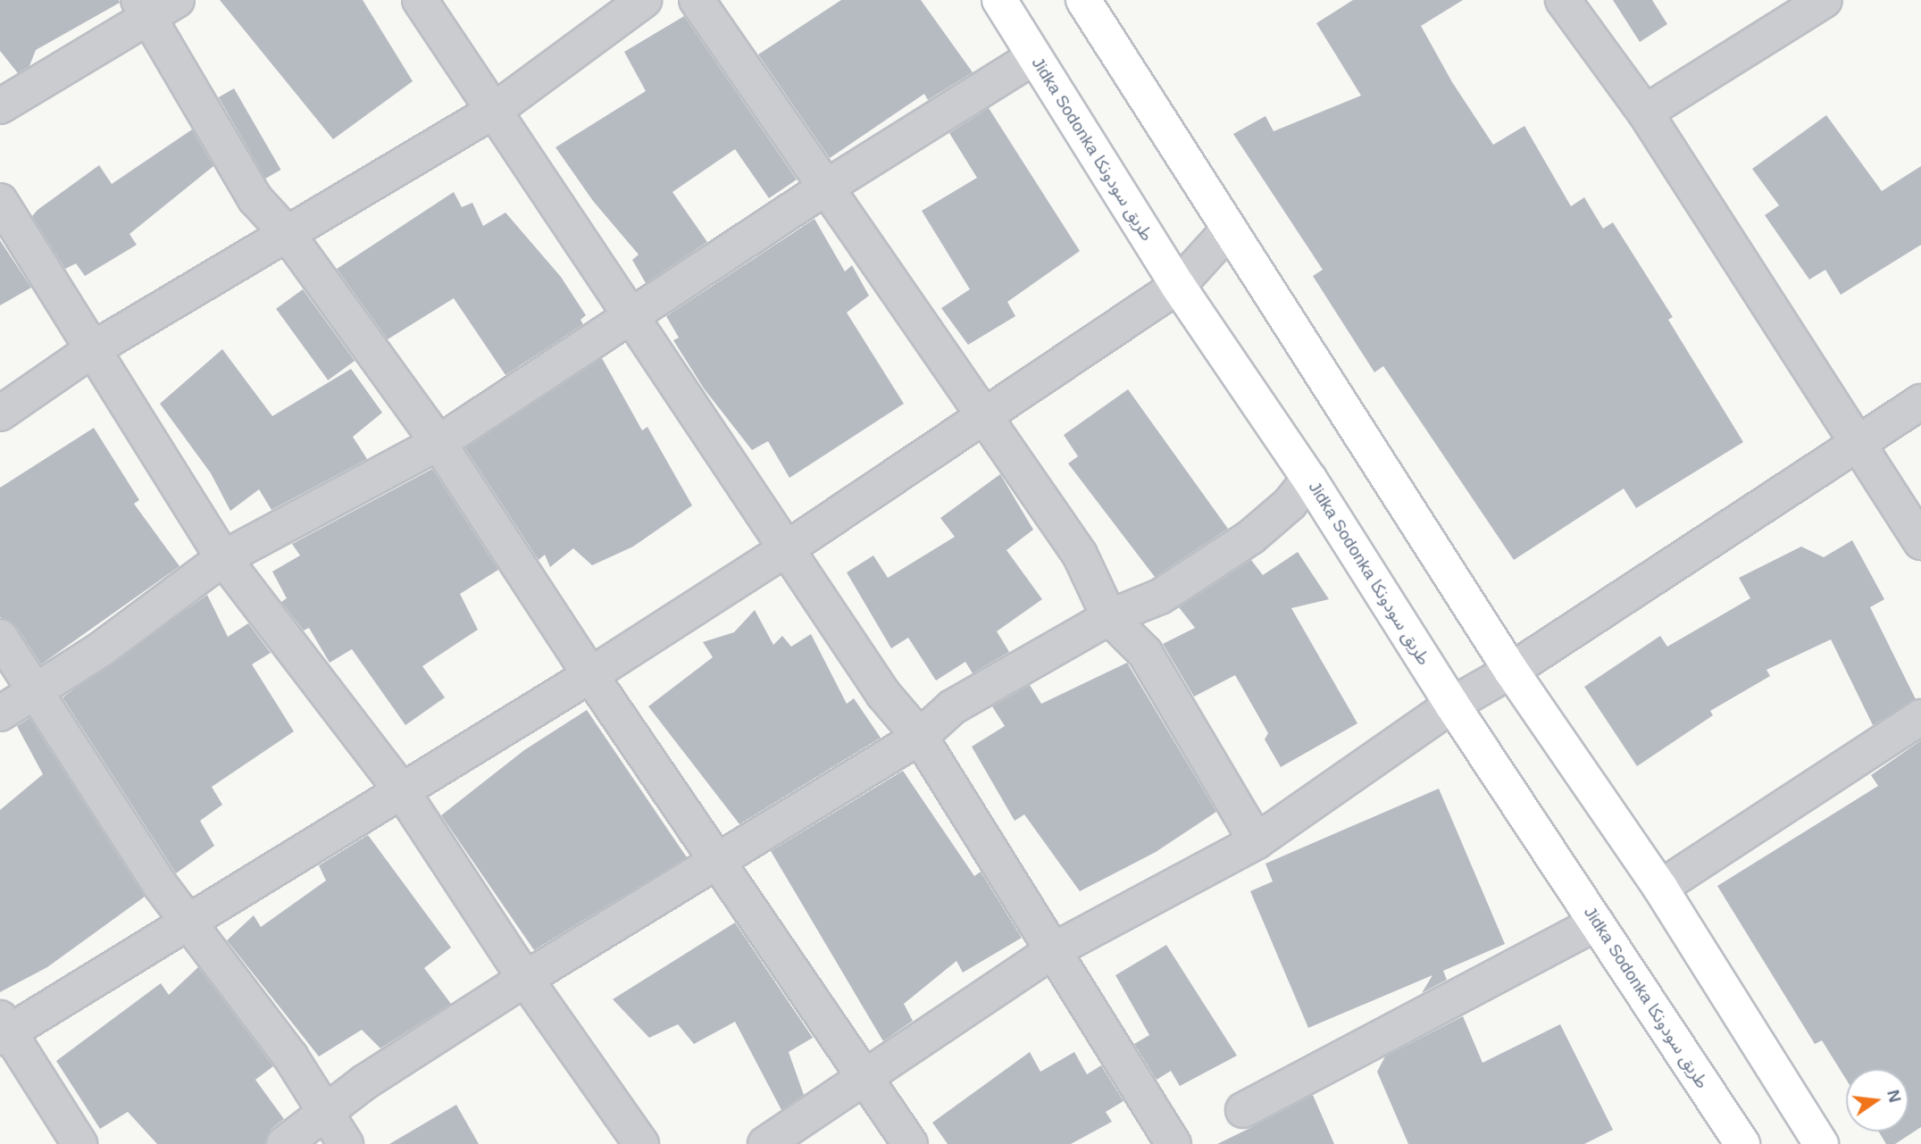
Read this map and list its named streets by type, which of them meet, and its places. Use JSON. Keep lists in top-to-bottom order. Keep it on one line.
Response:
{"streets":{"main road":["Jidka Sodonka طريق سودونكا"]},"north":"right"}
